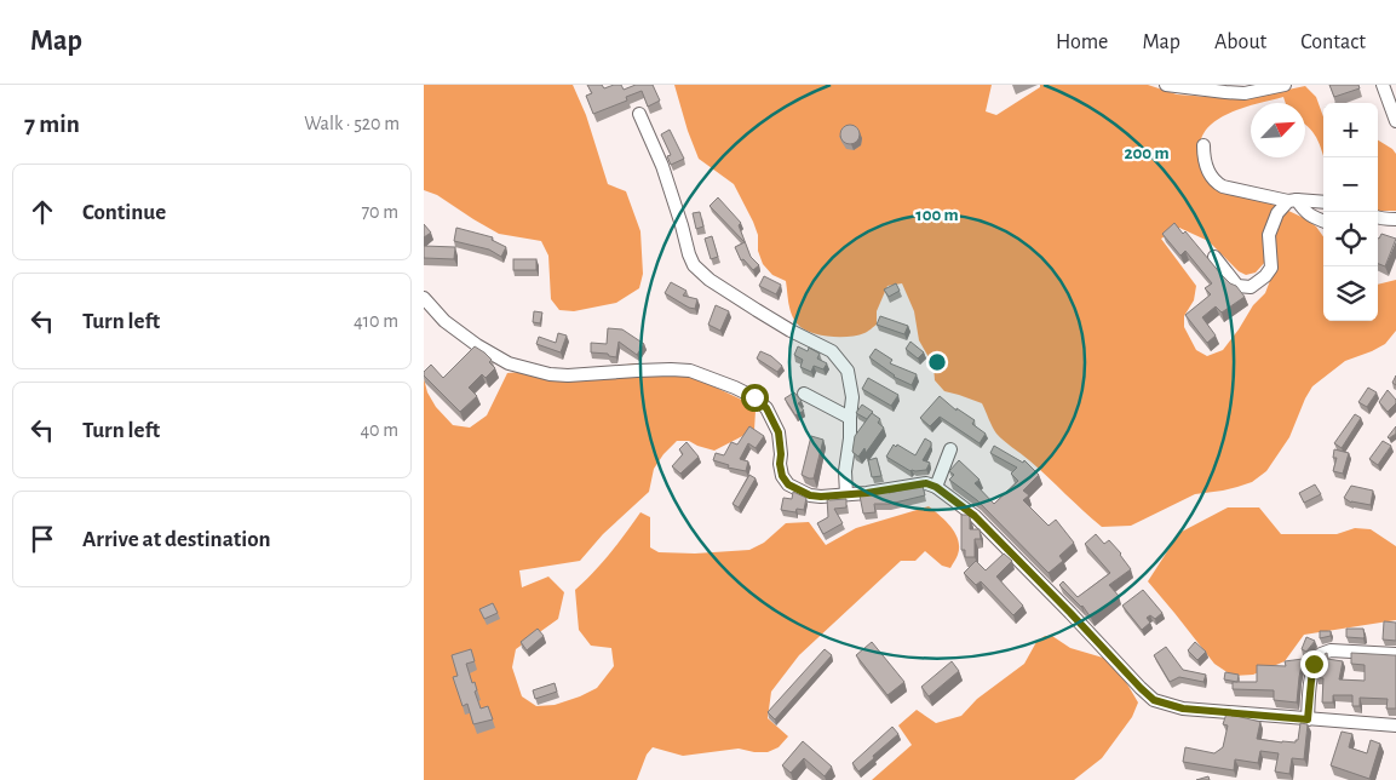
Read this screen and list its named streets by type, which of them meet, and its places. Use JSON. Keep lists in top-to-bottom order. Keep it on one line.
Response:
{"north":"top right","page":{"header":"Map","nav":["Home","Map","About","Contact"],"heading":["7 min","Walk · 520 m"],"map_buttons":["+","−"],"list":[["Continue","70 m"],["Turn left","410 m"],["Turn left","40 m"],"Arrive at destination"]},"rings":["200 m","100 m"]}
